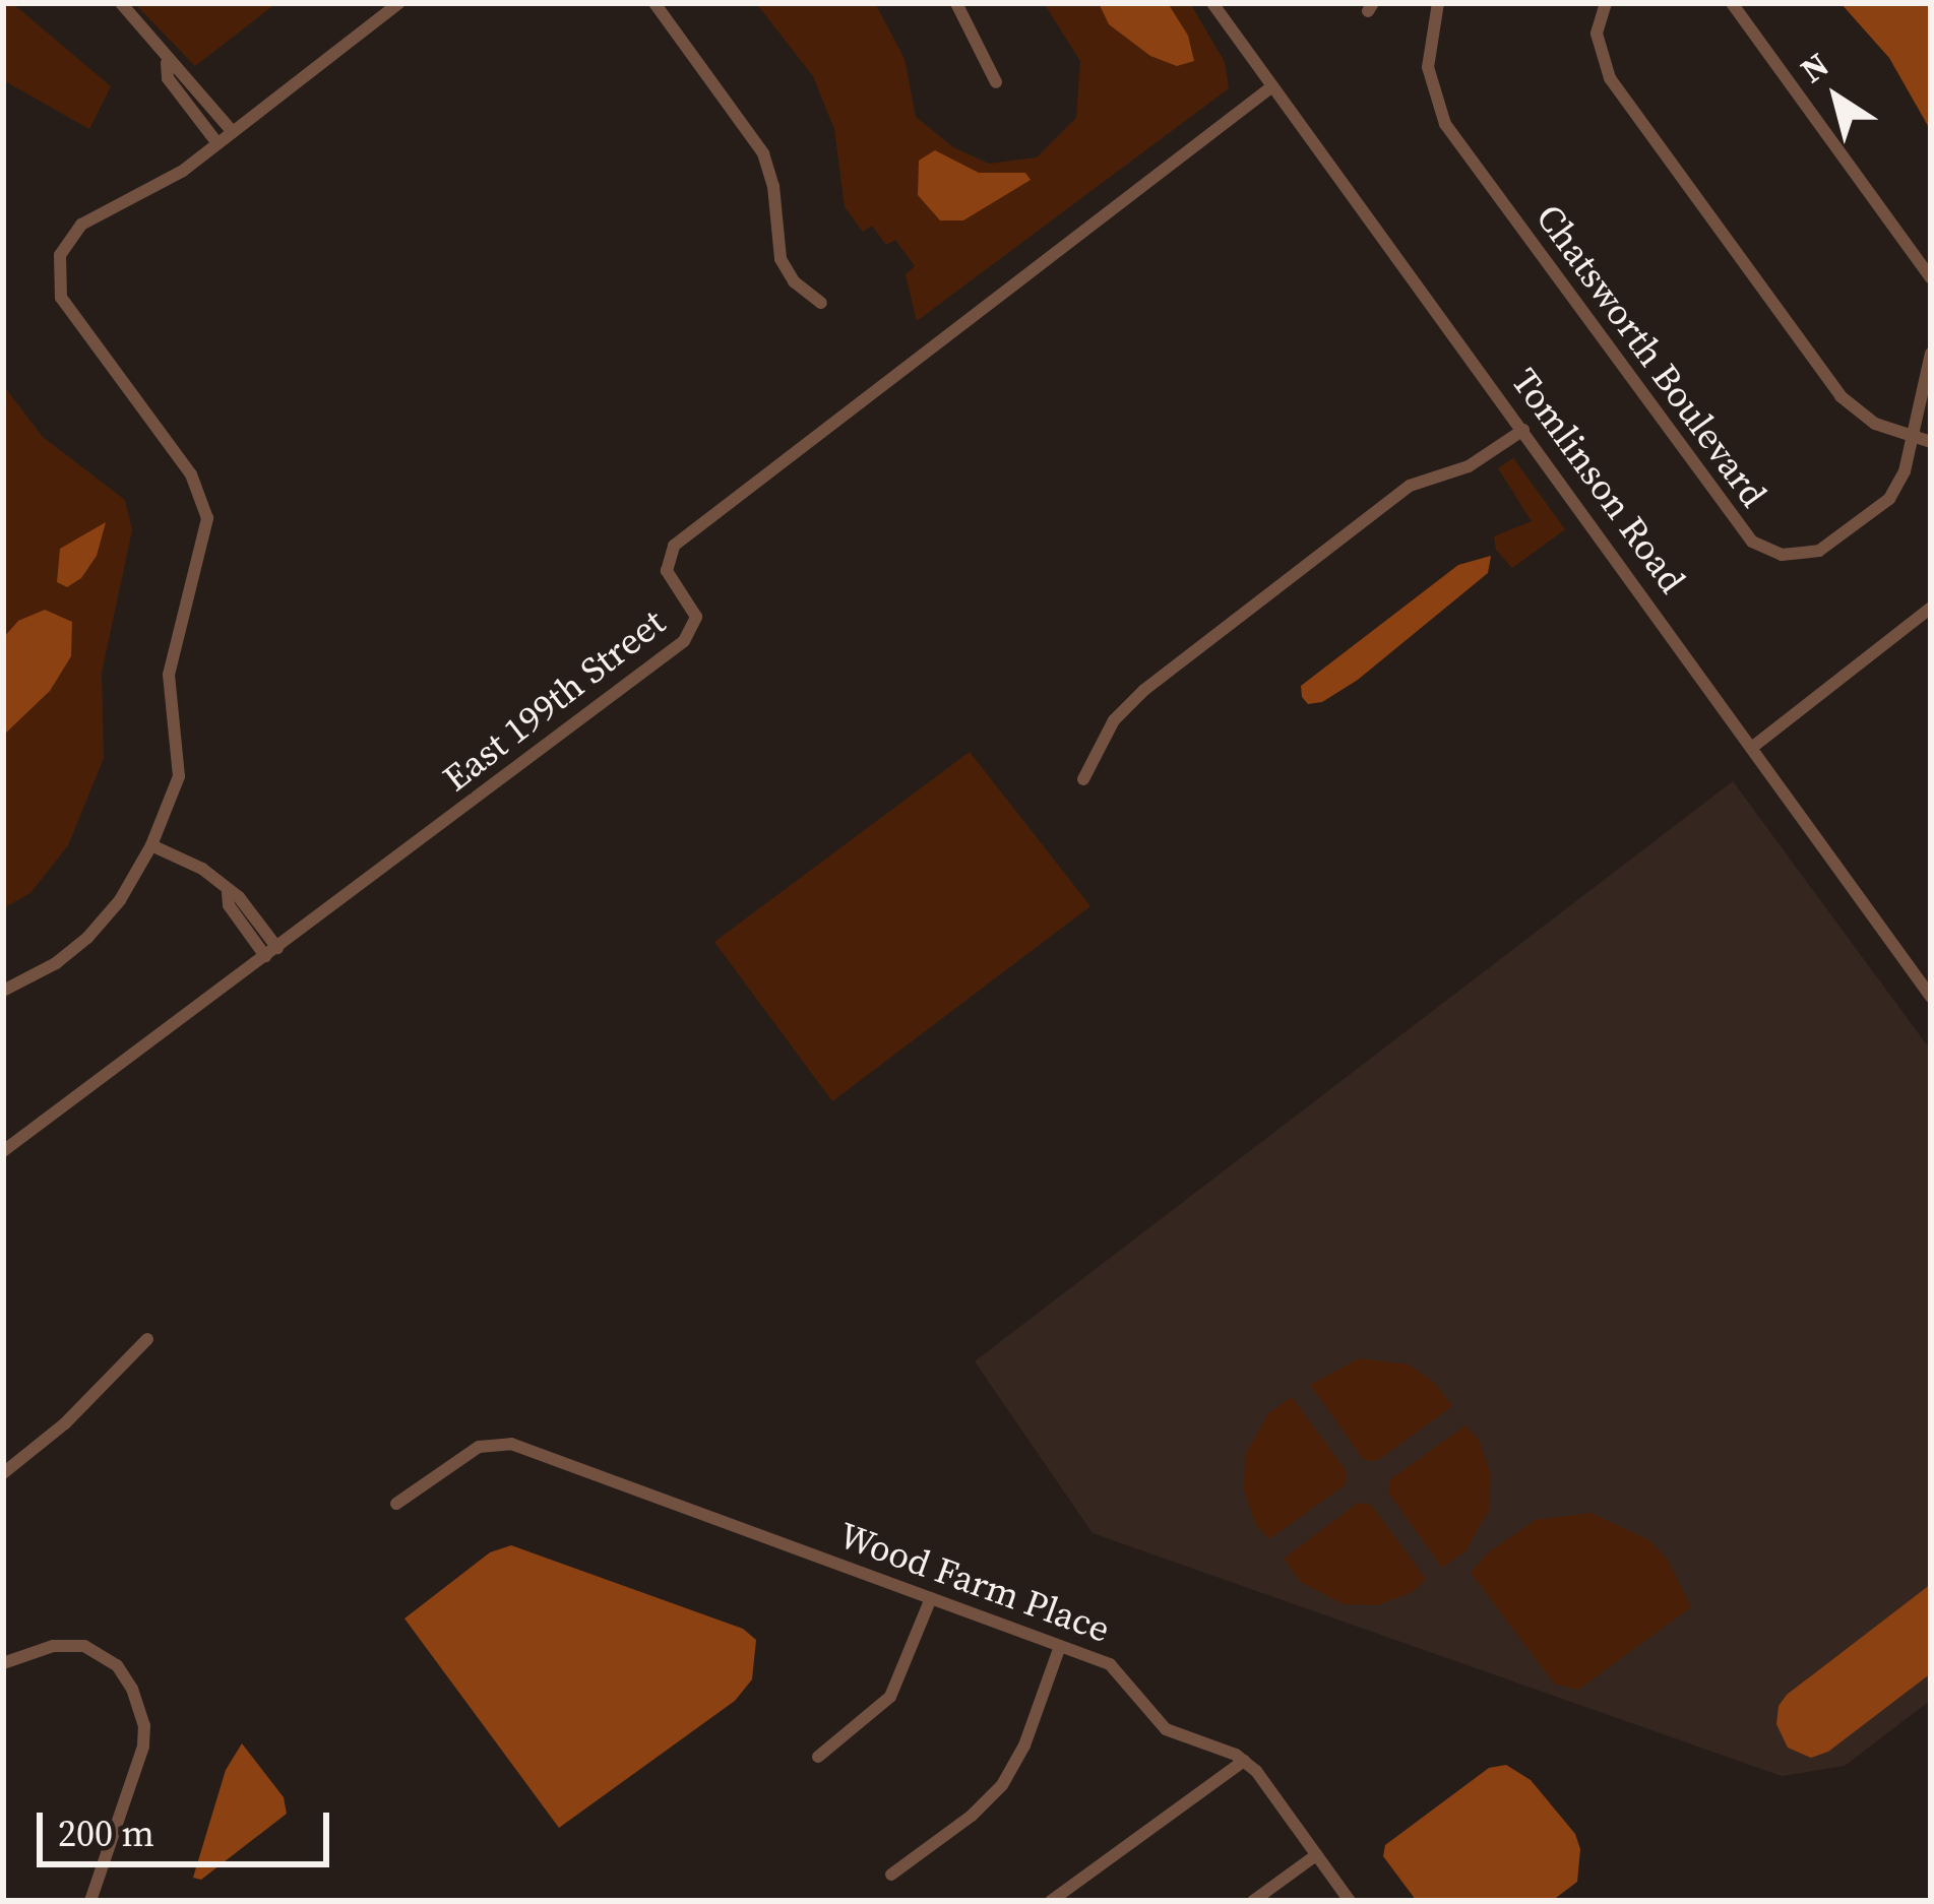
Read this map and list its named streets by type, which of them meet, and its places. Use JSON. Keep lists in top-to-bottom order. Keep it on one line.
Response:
{"streets":{"street":["Chatsworth Boulevard","Tomlinson Road","East 199th Street","Wood Farm Place"]},"crossings":[["Tomlinson Road","East 199th Street"]],"scale_bar":"200 m","north":"top left"}
